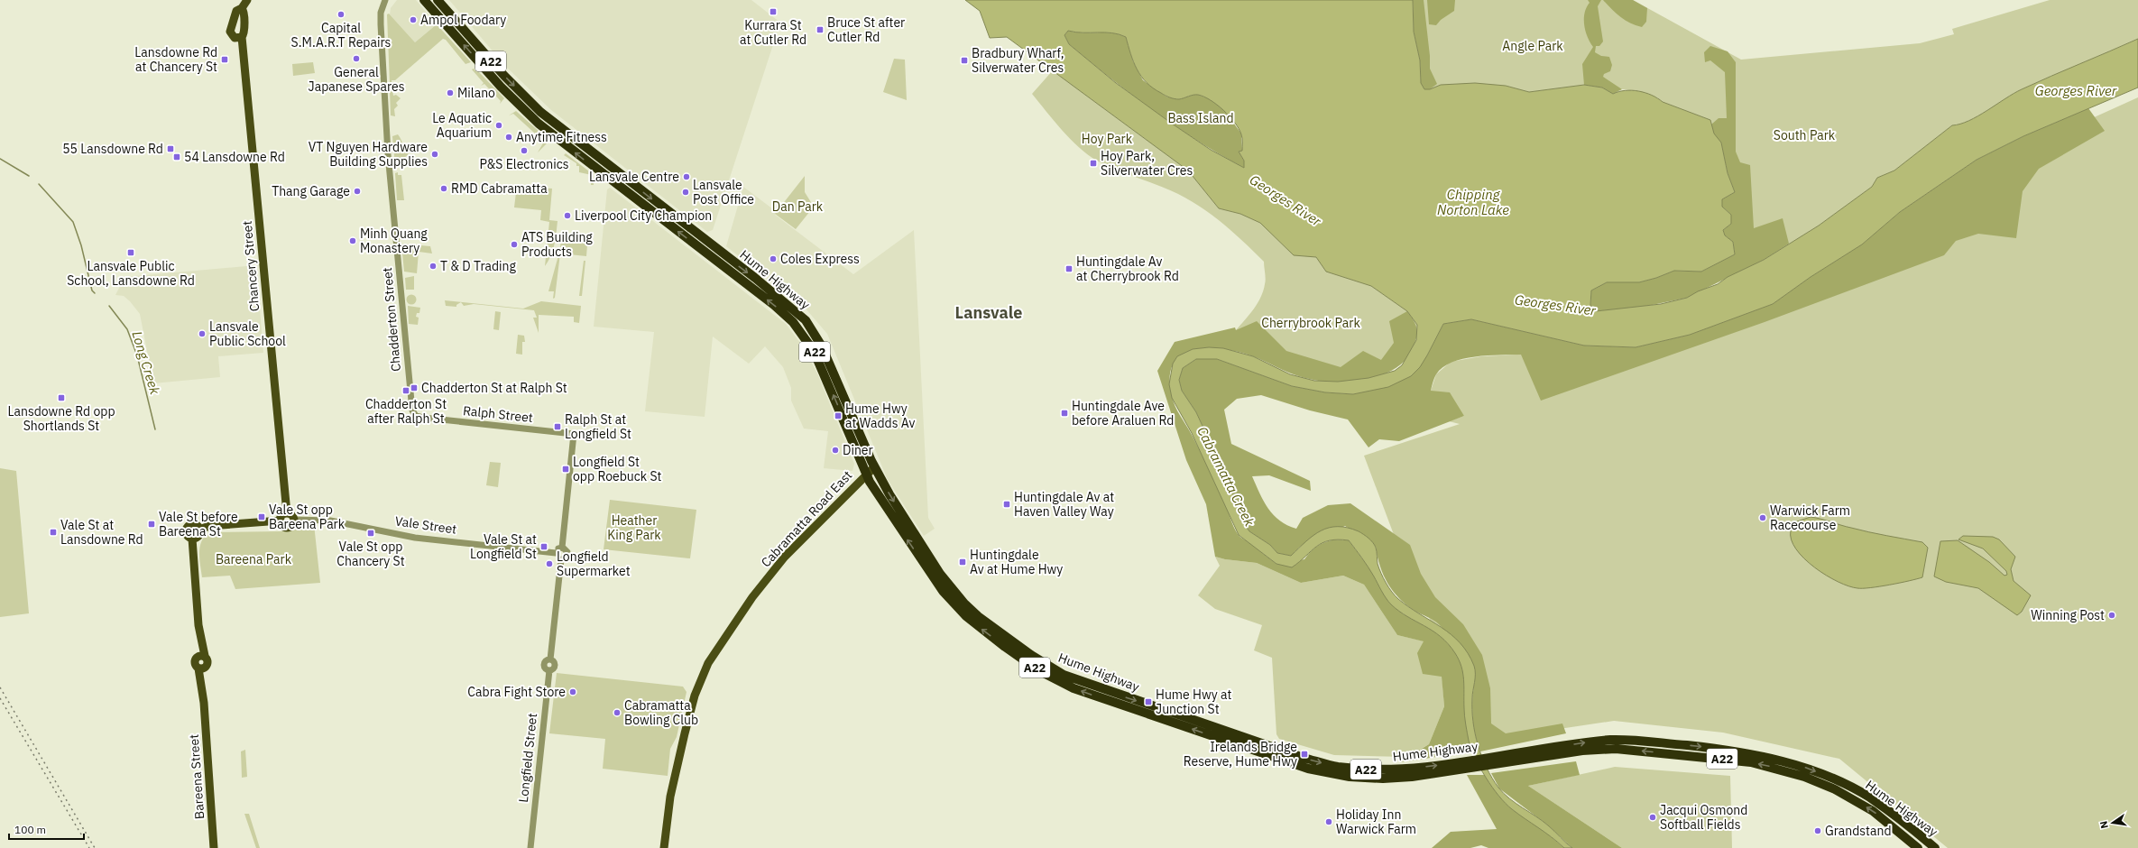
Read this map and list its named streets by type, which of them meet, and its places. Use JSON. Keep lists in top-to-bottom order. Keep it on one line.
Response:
{"streets":{"highway":["A22","Hume Highway"],"main road":["Chancery Street","Cabramatta Road East","Bareena Street"],"street":["Chadderton Street","Ralph Street","Vale Street","Longfield Street"]},"crossings":[["Chancery Street","Vale Street"],["Hume Highway","Cabramatta Road East"],["Chadderton Street","Ralph Street"],["Ralph Street","Vale Street"],["Ralph Street","Longfield Street"],["Vale Street","Longfield Street"]],"districts":["Lansvale"],"water":["Georges River","Chipping Norton Lake","Long Creek","Cabramatta Creek"],"parks":["Angle Park","Bass Island","South Park","Hoy Park","Dan Park","Cherrybrook Park","Heather King Park","Bareena Park"],"places":{"transit":["Kurrara St at Cutler Rd","Bruce St after Cutler Rd","Lansdowne Rd at Chancery St","Bradbury Wharf, Silverwater Cres","55 Lansdowne Rd","54 Lansdowne Rd","Hoy Park, Silverwater Cres","Lansvale Public School, Lansdowne Rd","Huntingdale Av at Cherrybrook Rd","Chadderton St at Ralph St","Chadderton St after Ralph St","Lansdowne Rd opp Shortlands St","Huntingdale Ave before Araluen Rd","Hume Hwy at Wadds Av","Ralph St at Longfield St","Longfield St opp Roebuck St","Huntingdale Av at Haven Valley Way","Vale St opp Bareena Park","Vale St before Bareena St","Vale St at Lansdowne Rd","Vale St opp Chancery St","Vale St at Longfield St","Huntingdale Av at Hume Hwy","Hume Hwy at Junction St","Irelands Bridge Reserve, Hume Hwy"],"other":["Capital S.M.A.R.T Repairs","Ampol Foodary","General Japanese Spares","Milano","Le Aquatic Aquarium","Anytime Fitness","P&S Electronics","VT Nguyen Hardware Building Supplies","Lansvale Centre","RMD Cabramatta","Thang Garage","Lansvale Post Office","Liverpool City Champion","Minh Quang Monastery","ATS Building Products","Coles Express","T & D Trading","Lansvale Public School","Diner","Warwick Farm Racecourse","Longfield Supermarket","Winning Post","Cabra Fight Store","Cabramatta Bowling Club","Jacqui Osmond Softball Fields","Holiday Inn Warwick Farm","Grandstand"]},"scale_bar":"100 m","north":"left"}
